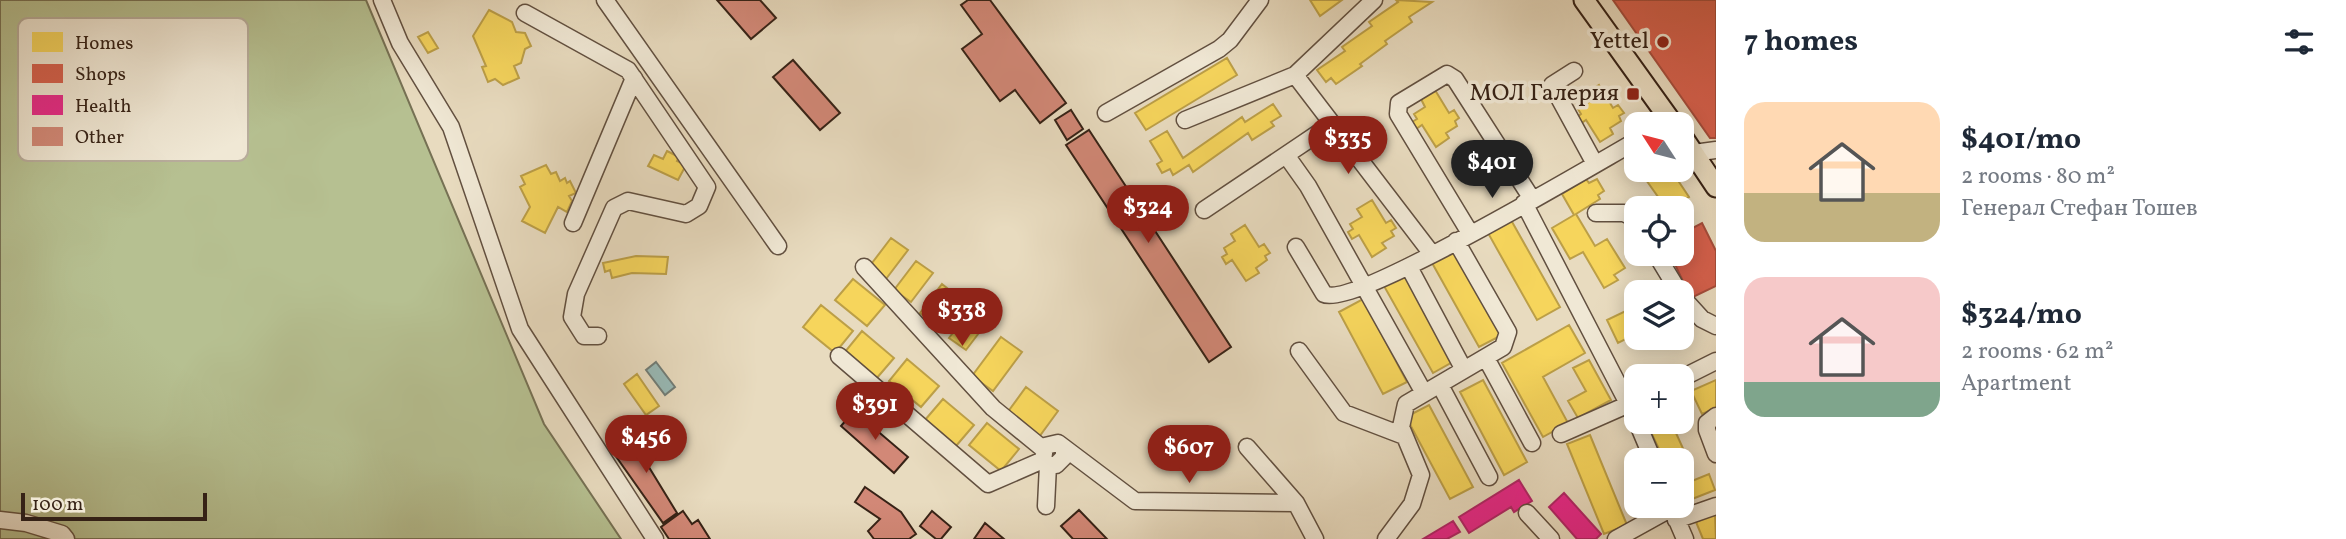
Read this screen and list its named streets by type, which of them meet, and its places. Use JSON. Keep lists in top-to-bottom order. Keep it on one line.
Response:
{"places":{"other":["Yettel"],"transit":["МОЛ Галерия"]},"legend":["Homes","Shops","Health","Other"],"scale_bar":"100 m","north":"top left","page":{"heading":"7 homes","list":[{"name":"$401/mo","note":"2 rooms · 80 m² · Генерал Стефан Тошев"},{"name":"$324/mo","note":"2 rooms · 62 m² · Apartment"}],"map_buttons":["+","−"],"price":["$335","$401","$324","$338","$391","$456","$607"],"scale":"100 m"}}
